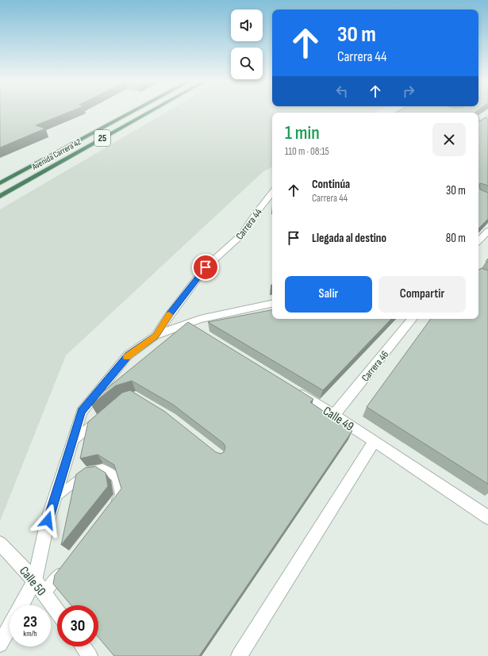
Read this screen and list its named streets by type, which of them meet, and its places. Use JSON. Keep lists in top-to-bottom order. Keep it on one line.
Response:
{"streets":{"highway":["25","Avenida Carrera 42"],"street":["Carrera 44","Carrera 46","Calle 49","Calle 50"]},"crossings":[["Carrera 46","Calle 49"]],"page":{"turn":["30 m","Carrera 44"],"heading":["1 min","110 m · 08:15"],"list":[{"name":"Continúa","note":"Carrera 44","value":"30 m"},{"name":"Llegada al destino","value":"80 m"}],"buttons":["Salir","Compartir"],"speed":"23 km/h","limit":"30"}}
